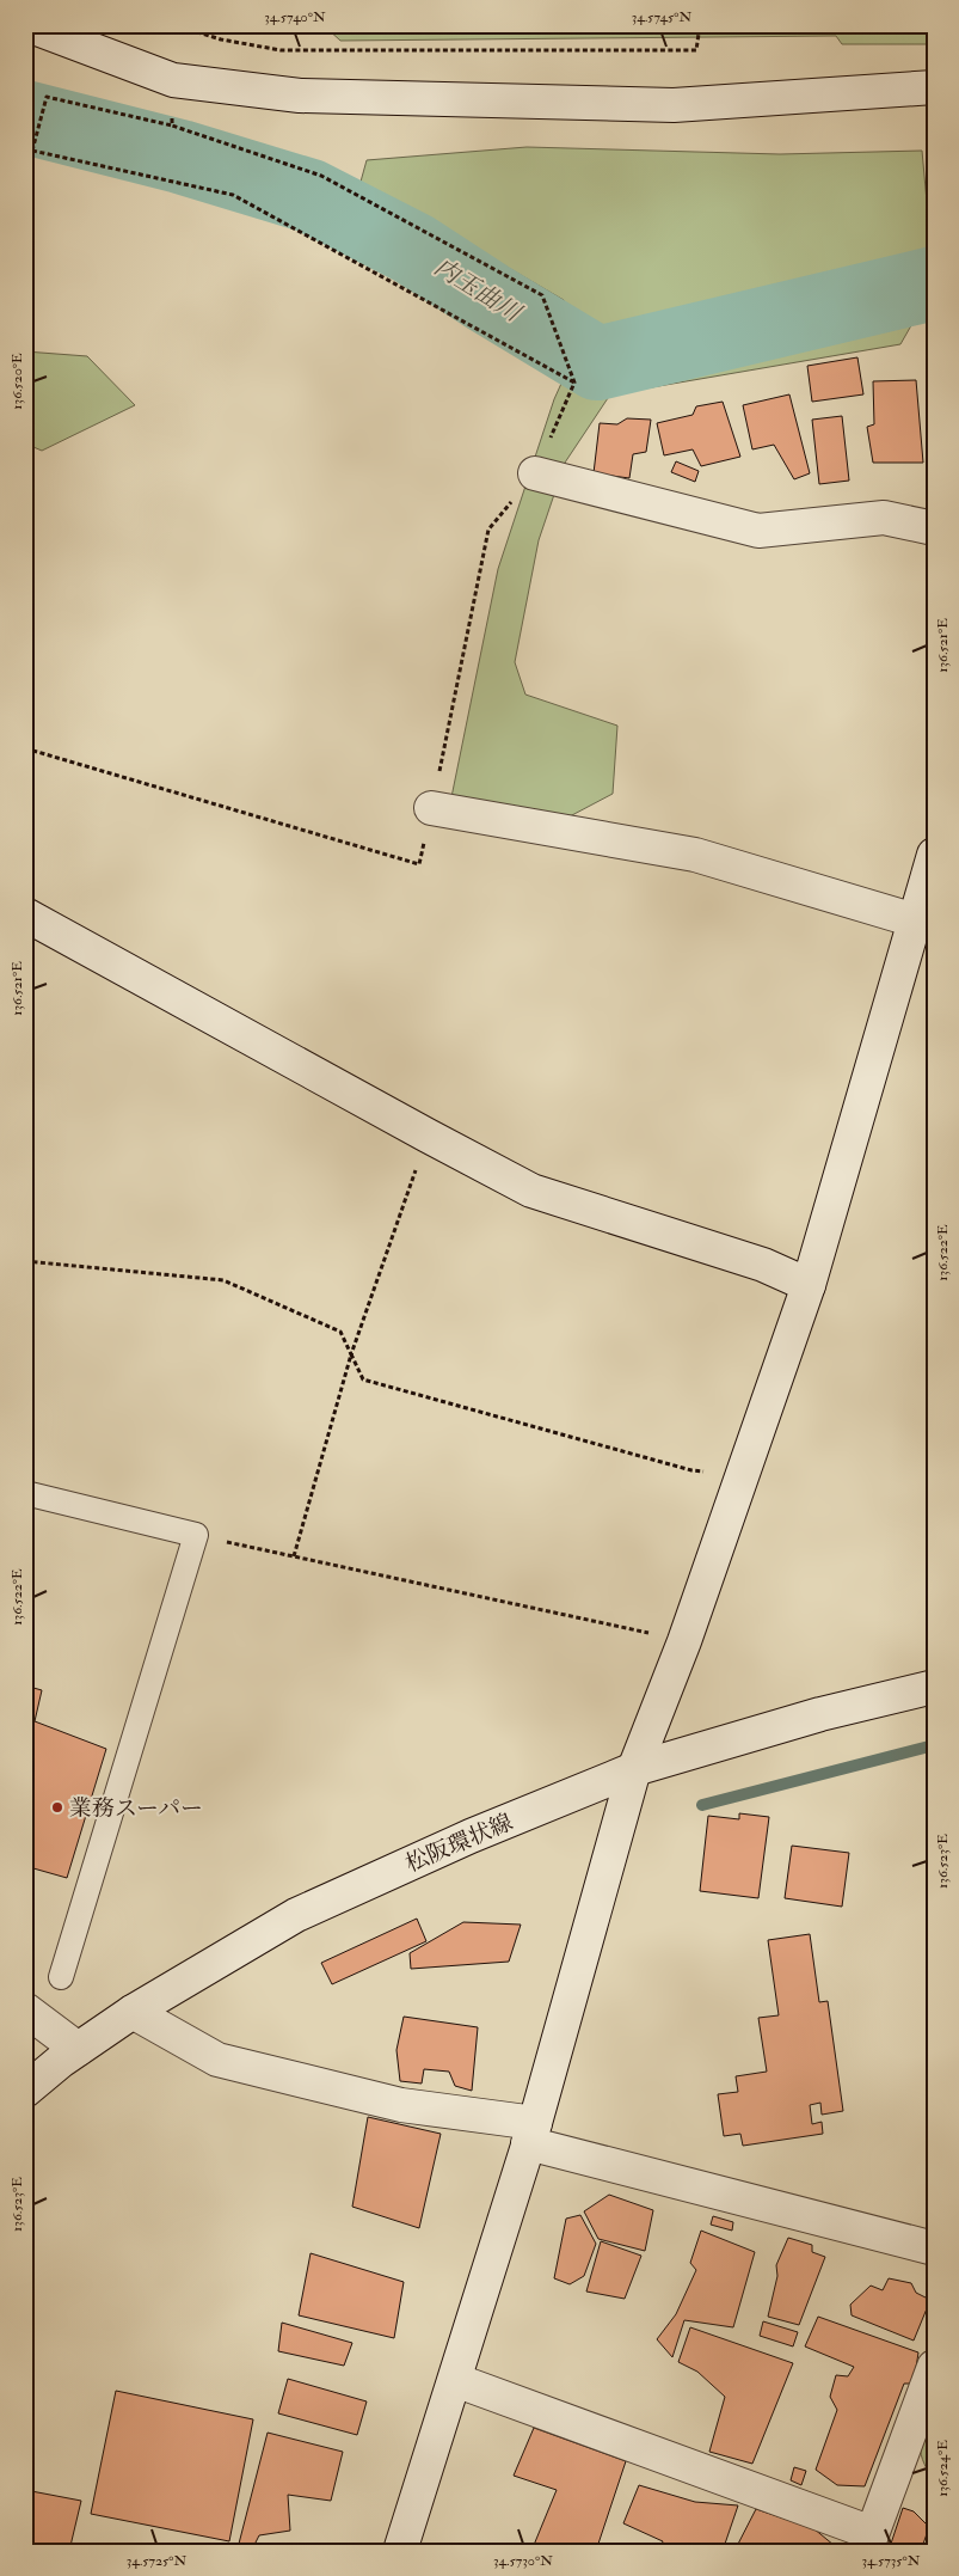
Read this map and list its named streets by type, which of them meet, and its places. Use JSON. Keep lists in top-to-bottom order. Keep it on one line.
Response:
{"streets":{"street":["松阪環状線"]},"water":["内玉曲川"],"places":["業務スーパー"],"coordinates":["34.5740°N","34.5745°N","136.520°E","136.521°E","136.522°E","136.523°E","136.524°E","34.5725°N","34.5730°N","34.5735°N"]}
